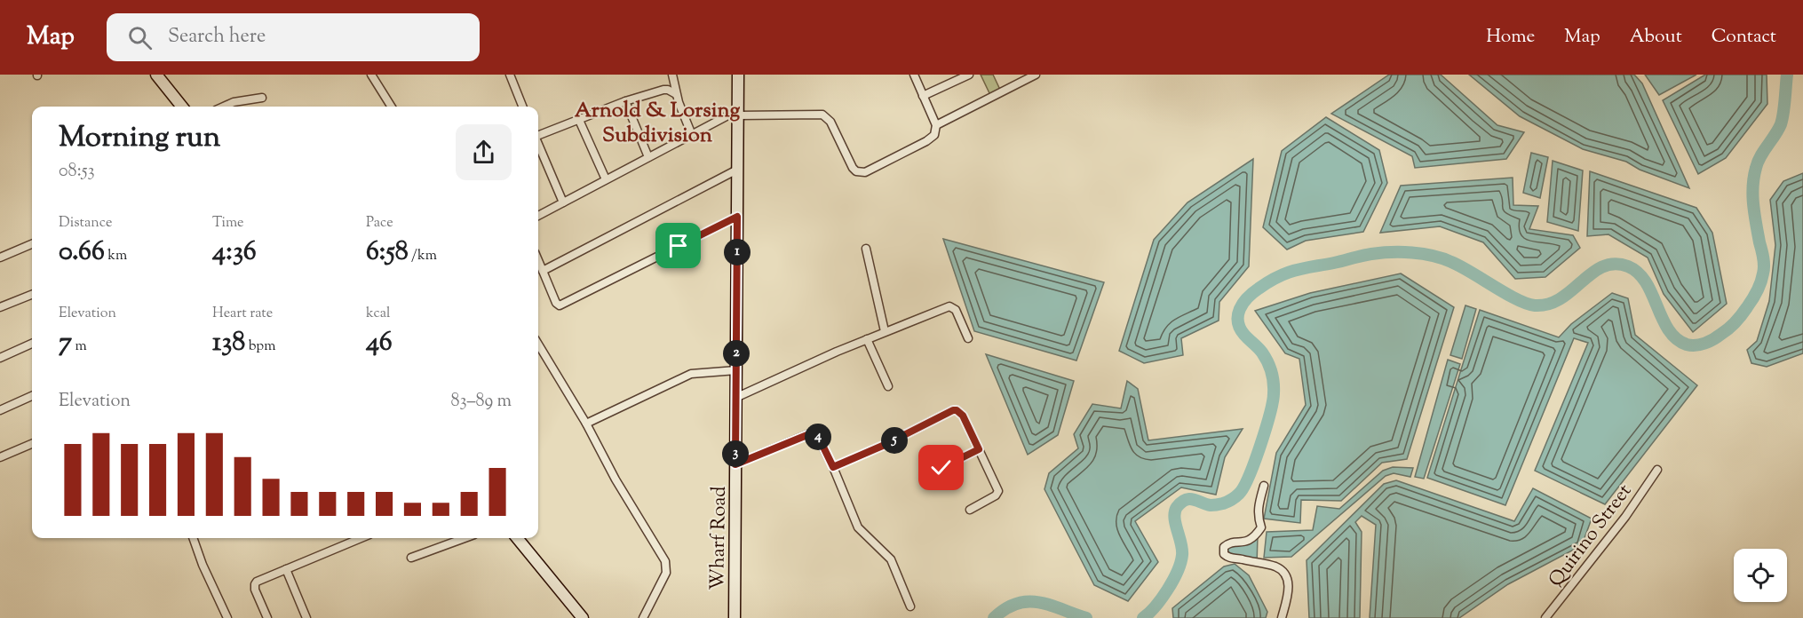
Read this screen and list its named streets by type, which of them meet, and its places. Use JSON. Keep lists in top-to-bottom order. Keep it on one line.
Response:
{"streets":{"main road":["Wharf Road"],"street":["Quirino Street"]},"districts":["Arnold & Lorsing Subdivision"],"page":{"header":"Map","search":"Search here","nav":["Home","Map","About","Contact"],"heading":["Morning run","08:53"],"stats":[["Distance","0.66 km"],["Time","4:36"],["Pace","6:58 /km"],["Elevation","7 m"],["Heart rate","138 bpm"],["kcal","46"]],"pins":["1","2","4","5","3"],"chart":["Elevation","83–89 m"]}}
